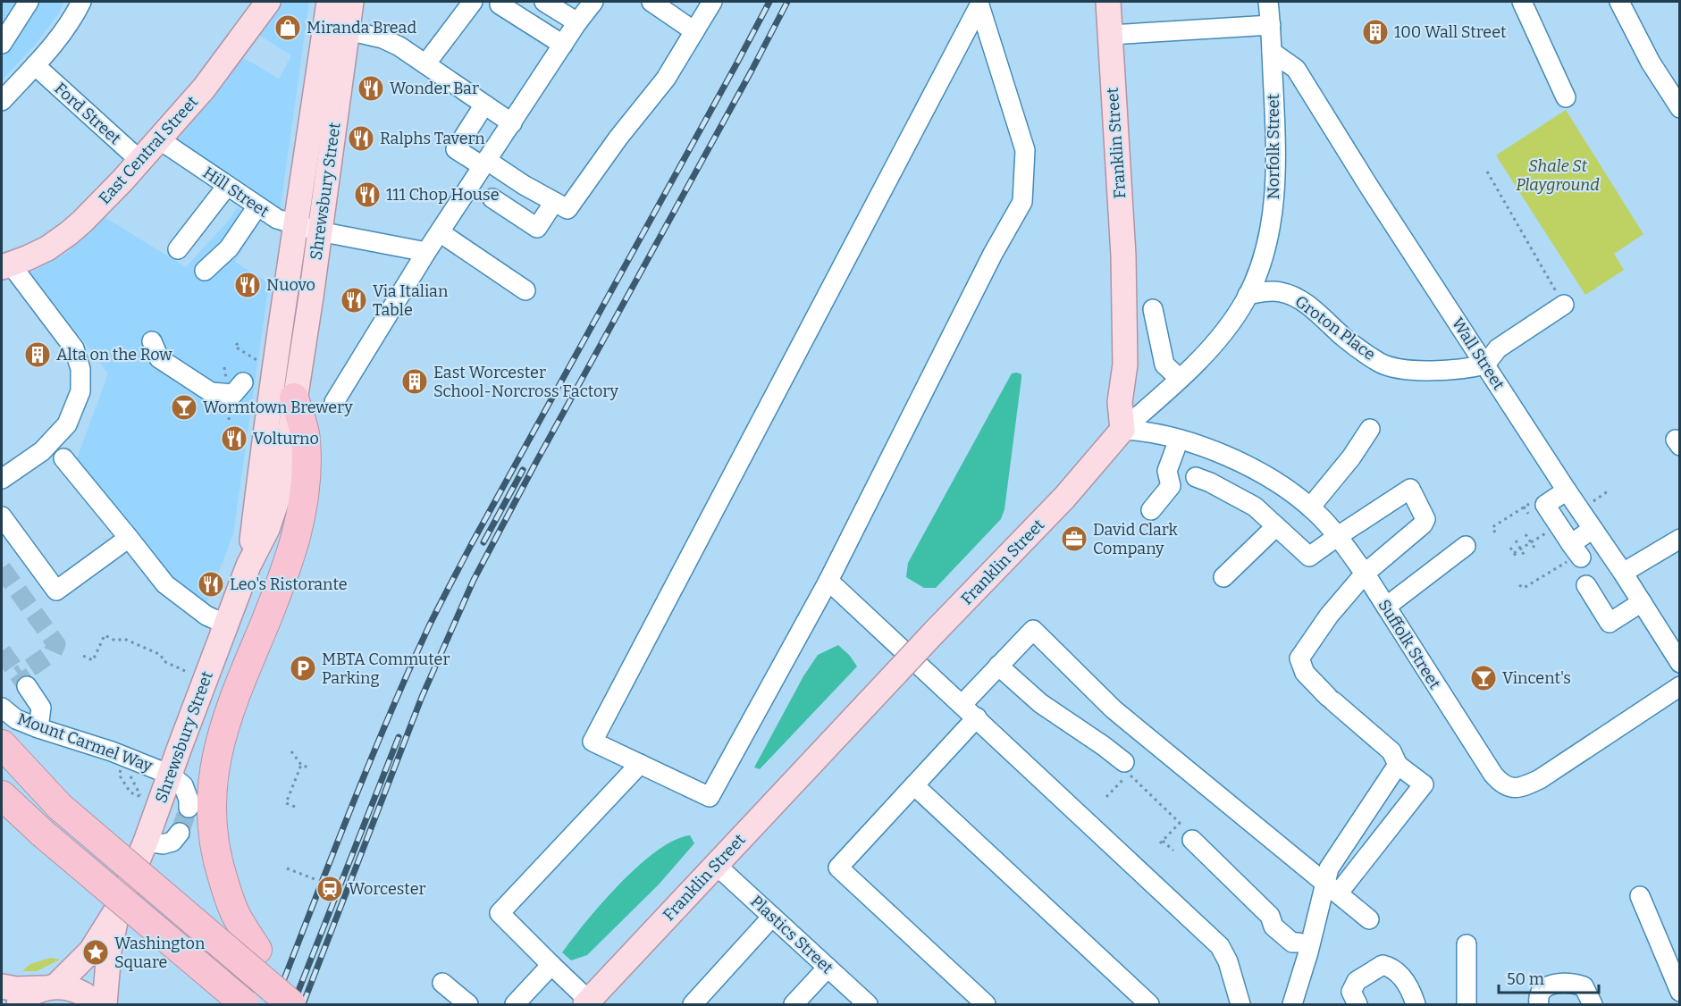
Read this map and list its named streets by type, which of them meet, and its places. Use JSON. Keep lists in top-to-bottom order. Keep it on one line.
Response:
{"streets":{"main road":["Franklin Street","East Central Street","Shrewsbury Street"],"street":["Ford Street","Norfolk Street","Hill Street","Groton Place","Wall Street","Suffolk Street","Mount Carmel Way","Plastics Street"]},"crossings":[["Ford Street","East Central Street"],["Franklin Street","Norfolk Street"],["Franklin Street","Suffolk Street"],["Franklin Street","Plastics Street"],["Norfolk Street","Groton Place"],["Norfolk Street","Wall Street"],["Norfolk Street","Suffolk Street"],["East Central Street","Hill Street"],["Shrewsbury Street","Hill Street"],["Shrewsbury Street","Mount Carmel Way"],["Groton Place","Wall Street"]],"parks":["Shale St Playground"],"places":{"shop":["Miranda Bread"],"building":["100 Wall Street","Alta on the Row","East Worcester School-Norcross Factory"],"restaurant":["Wonder Bar","Ralphs Tavern","111 Chop House","Nuovo","Via Italian Table","Volturno","Leo's Ristorante"],"bar":["Wormtown Brewery","Vincent's"],"office":["David Clark Company"],"parking":["MBTA Commuter Parking"],"station":["Worcester"],"place":["Washington Square"]},"scale_bar":"50 m"}
